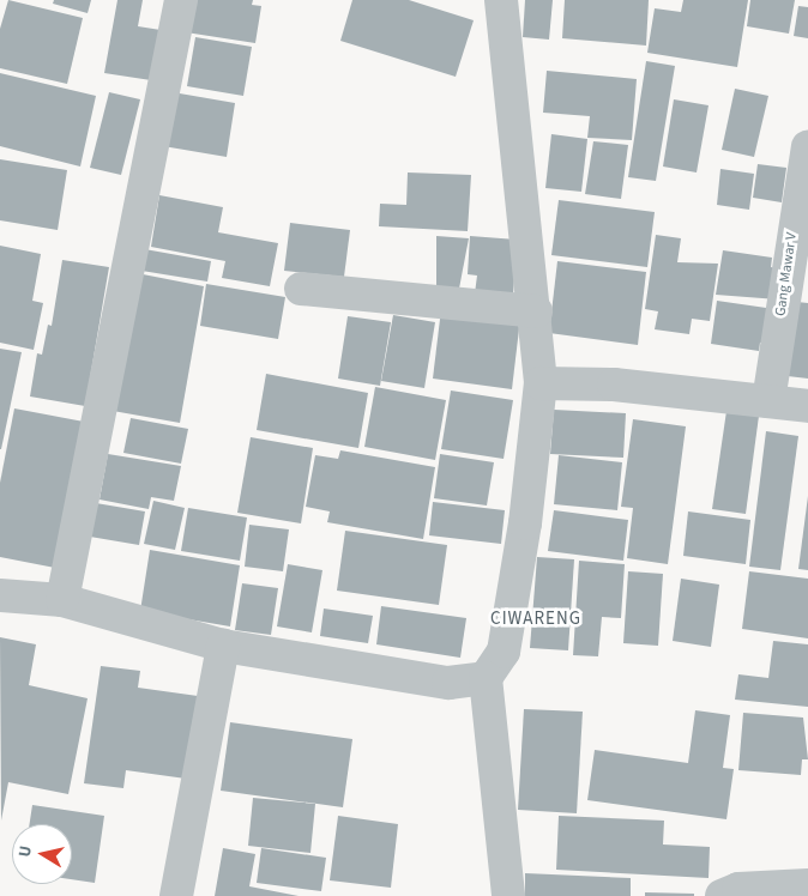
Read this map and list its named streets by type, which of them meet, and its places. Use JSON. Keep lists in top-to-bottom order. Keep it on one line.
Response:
{"streets":{"street":["Gang Mawar V"]},"districts":["CIWARENG"],"north":"left"}
